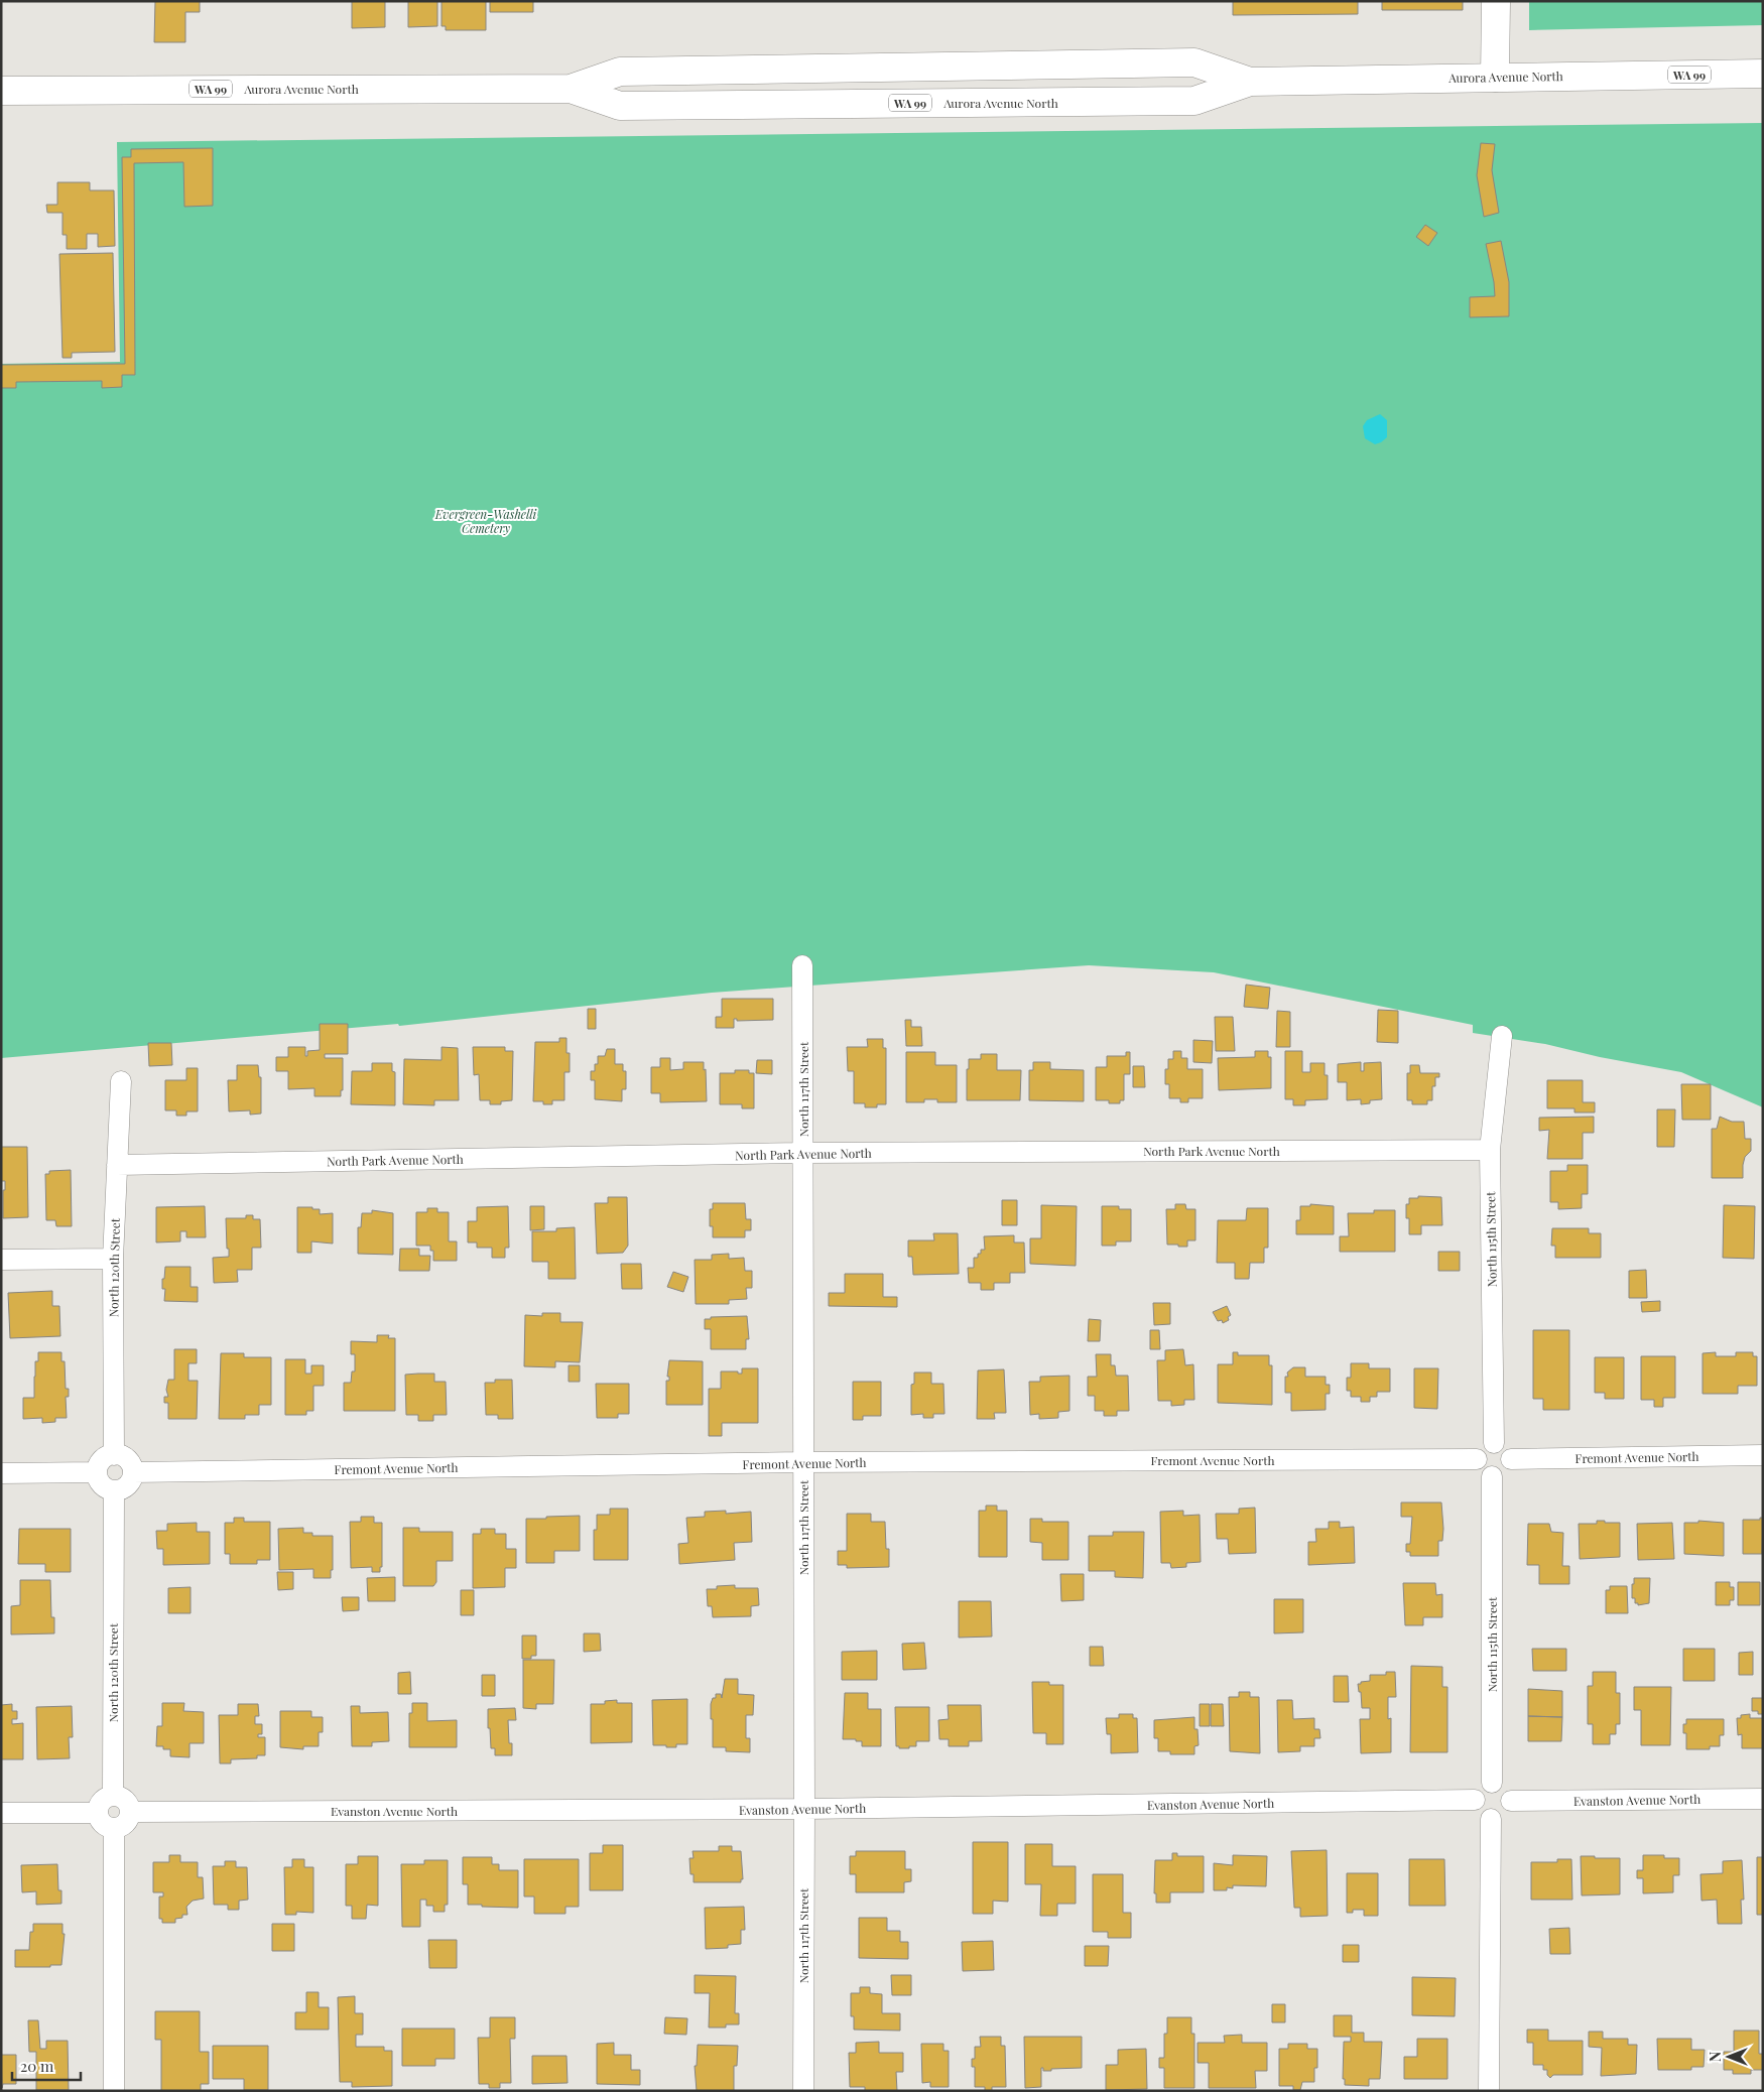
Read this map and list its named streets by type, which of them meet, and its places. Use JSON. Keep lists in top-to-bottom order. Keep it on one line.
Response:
{"streets":{"main road":["WA 99","Aurora Avenue North"],"street":["North 117th Street","North Park Avenue North","North 115th Street","North 120th Street","Fremont Avenue North","Evanston Avenue North"]},"crossings":[["North 117th Street","North Park Avenue North"],["North 117th Street","Fremont Avenue North"],["North 117th Street","Evanston Avenue North"],["North Park Avenue North","North 115th Street"],["North Park Avenue North","North 120th Street"],["North 115th Street","Fremont Avenue North"],["North 115th Street","Evanston Avenue North"],["North 120th Street","Fremont Avenue North"],["North 120th Street","Evanston Avenue North"]],"parks":["Evergreen-Washelli Cemetery"],"scale_bar":"20 m","north":"left"}
